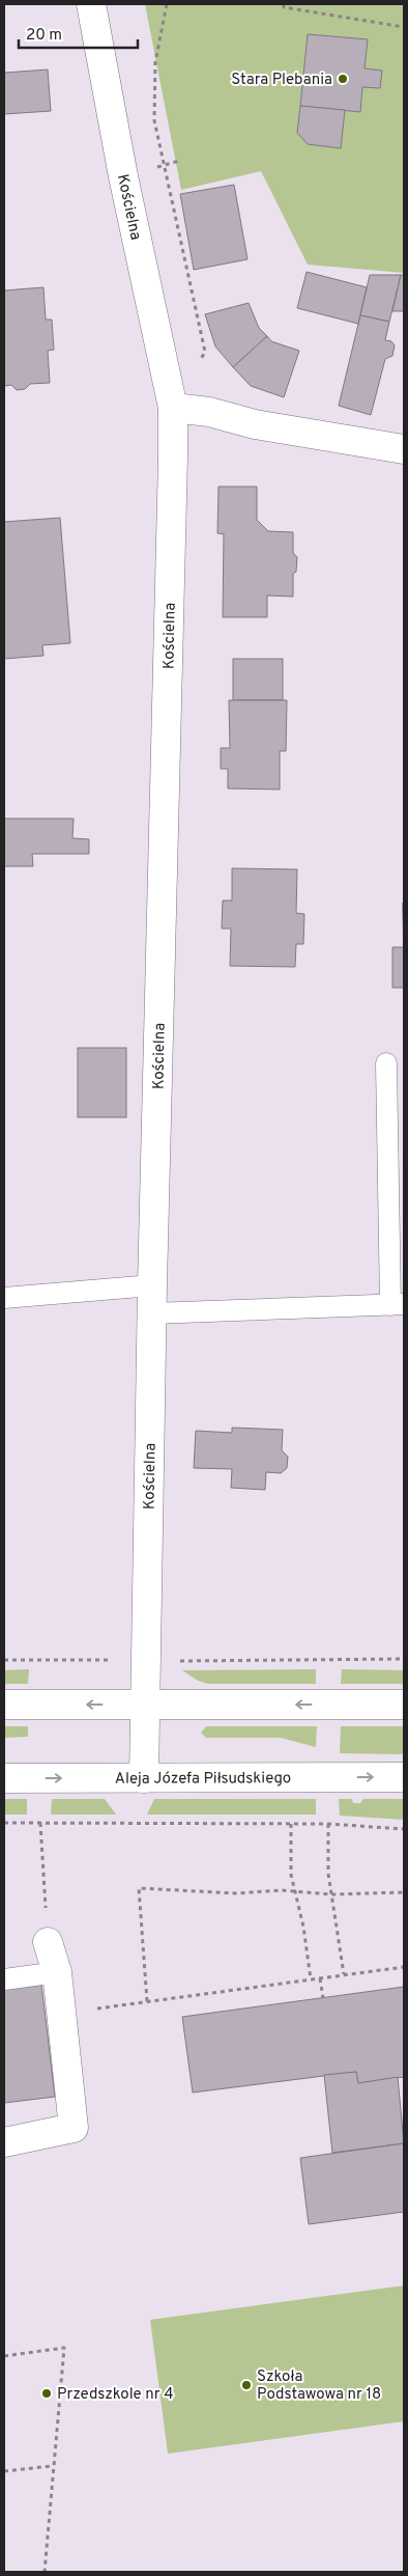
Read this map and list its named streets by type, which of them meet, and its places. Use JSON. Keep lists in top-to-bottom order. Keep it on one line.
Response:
{"streets":{"street":["Kościelna","Aleja Józefa Piłsudskiego"]},"crossings":[["Kościelna","Aleja Józefa Piłsudskiego"]],"places":["Stara Plebania","Szkoła Podstawowa nr 18","Przedszkole nr 4"],"scale_bar":"20 m"}
